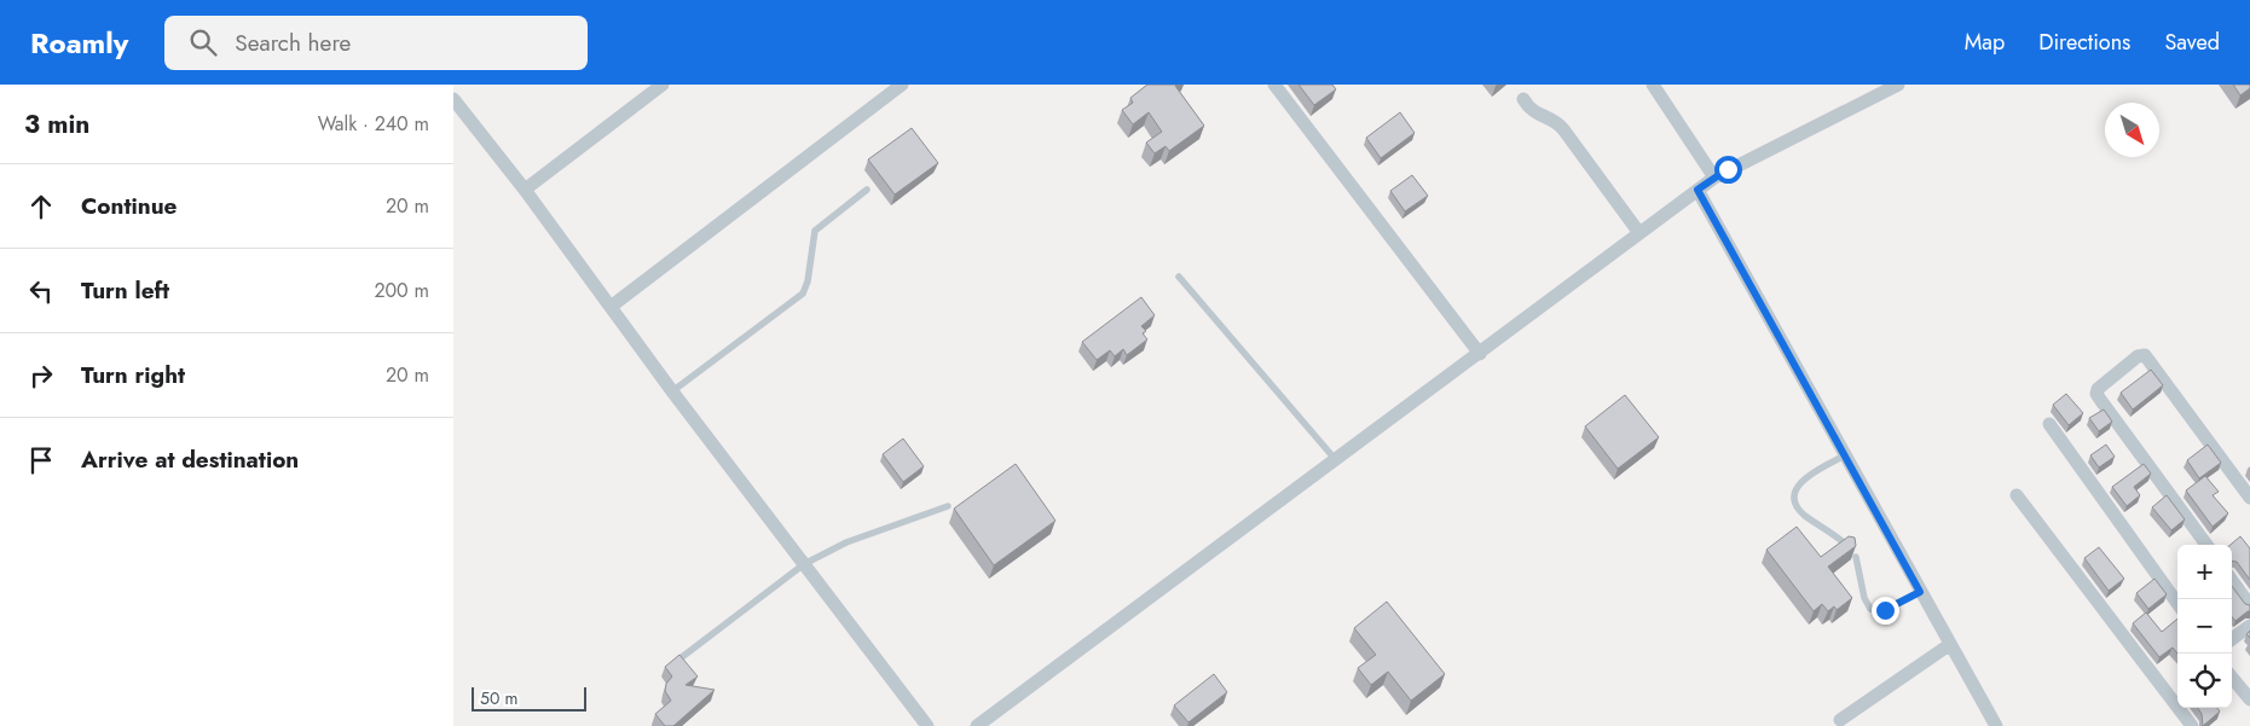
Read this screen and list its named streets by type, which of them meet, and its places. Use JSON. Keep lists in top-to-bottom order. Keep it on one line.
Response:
{"scale_bar":"50 m","north":"bottom right","page":{"header":"Roamly","search":"Search here","nav":["Map","Directions","Saved"],"heading":["3 min","Walk · 240 m"],"list":[["Continue","20 m"],["Turn left","200 m"],["Turn right","20 m"],"Arrive at destination"],"map_buttons":["+","−"],"scale":"50 m"}}
